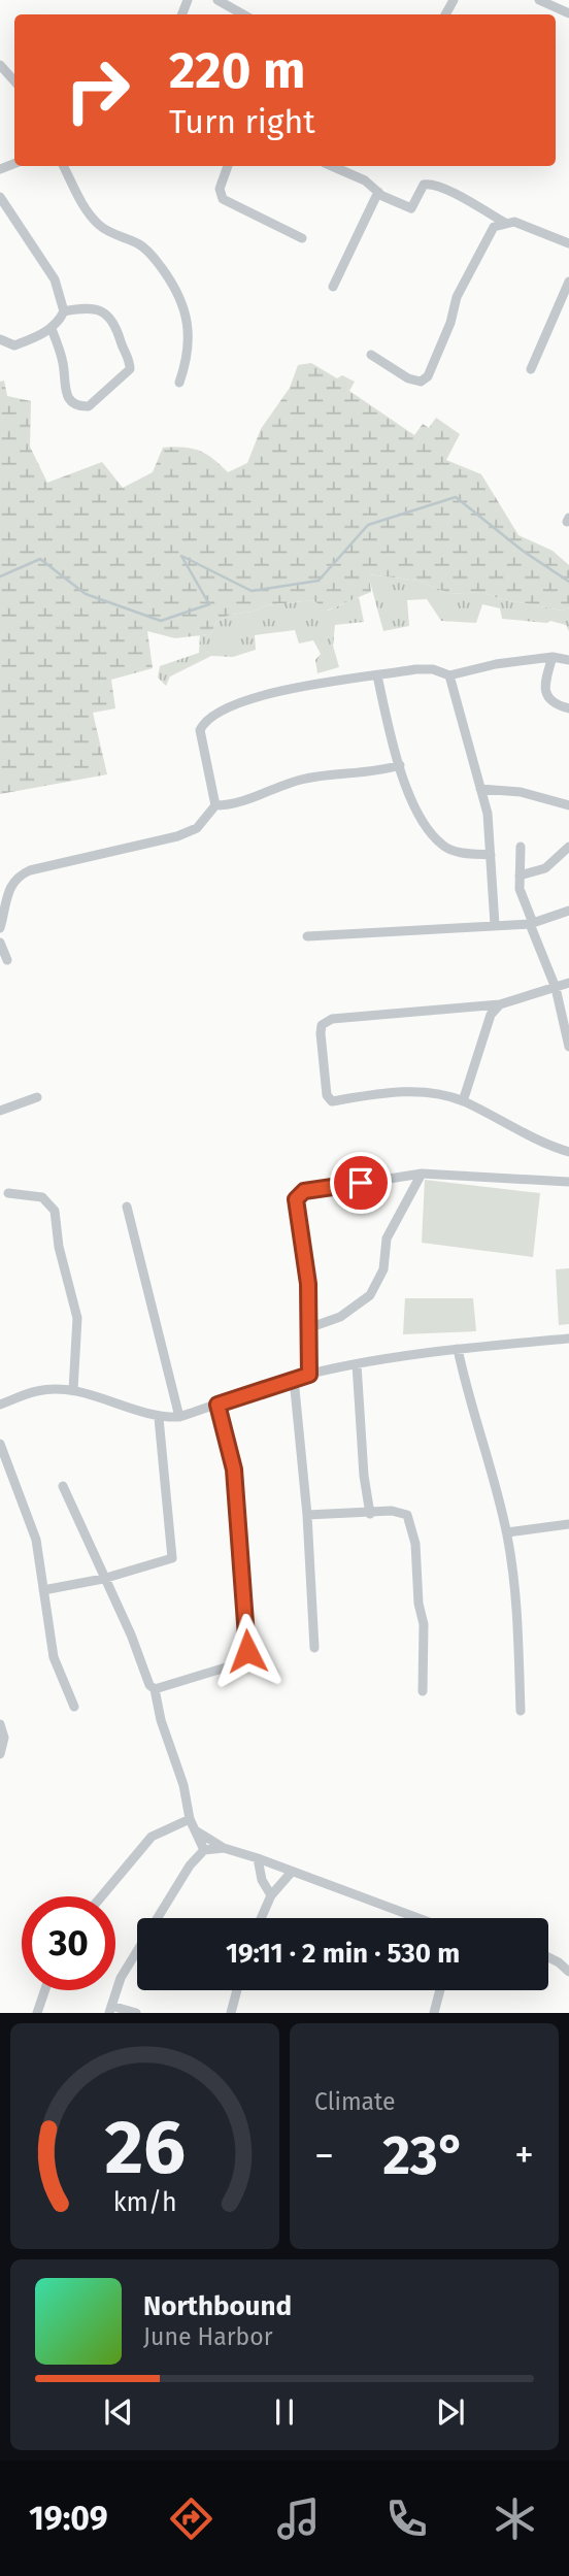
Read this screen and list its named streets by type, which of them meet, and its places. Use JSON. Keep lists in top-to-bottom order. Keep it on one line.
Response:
{"page":{"turn":["220 m","Turn right"],"limit":"30","trip":"19:11 · 2 min · 530 m","tile":"Climate","heat":["−","23°","+"],"song":["Northbound","June Harbor"],"tabs":"19:09","gauge":["26","km/h"]}}
